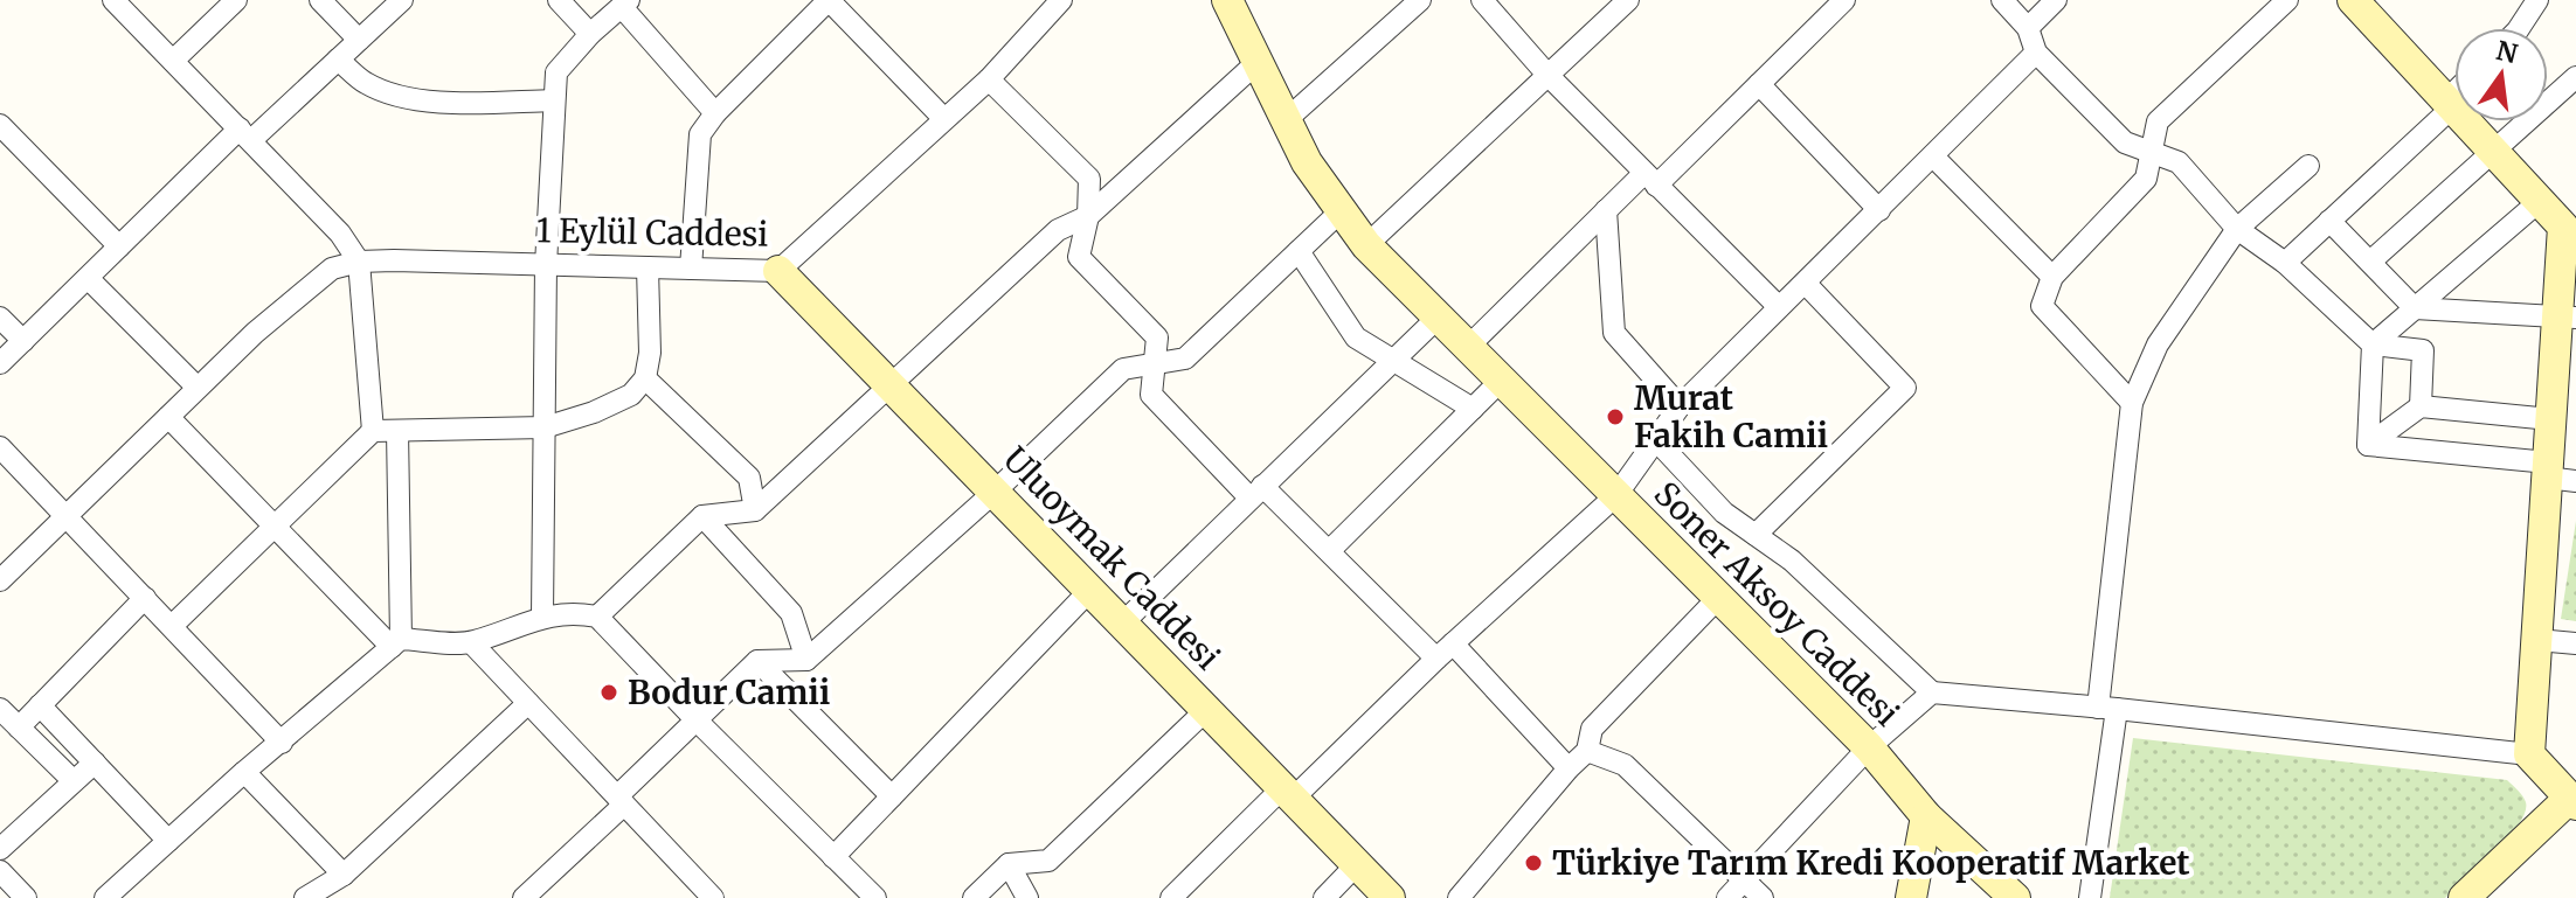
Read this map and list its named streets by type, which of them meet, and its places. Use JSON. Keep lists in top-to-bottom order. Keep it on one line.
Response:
{"streets":{"street":["1 Eylül Caddesi","Uluoymak Caddesi","Soner Aksoy Caddesi"]},"crossings":[["1 Eylül Caddesi","Uluoymak Caddesi"]],"places":["Murat Fakih Camii","Bodur Camii","Türkiye Tarım Kredi Kooperatif Market"],"north":"top"}
